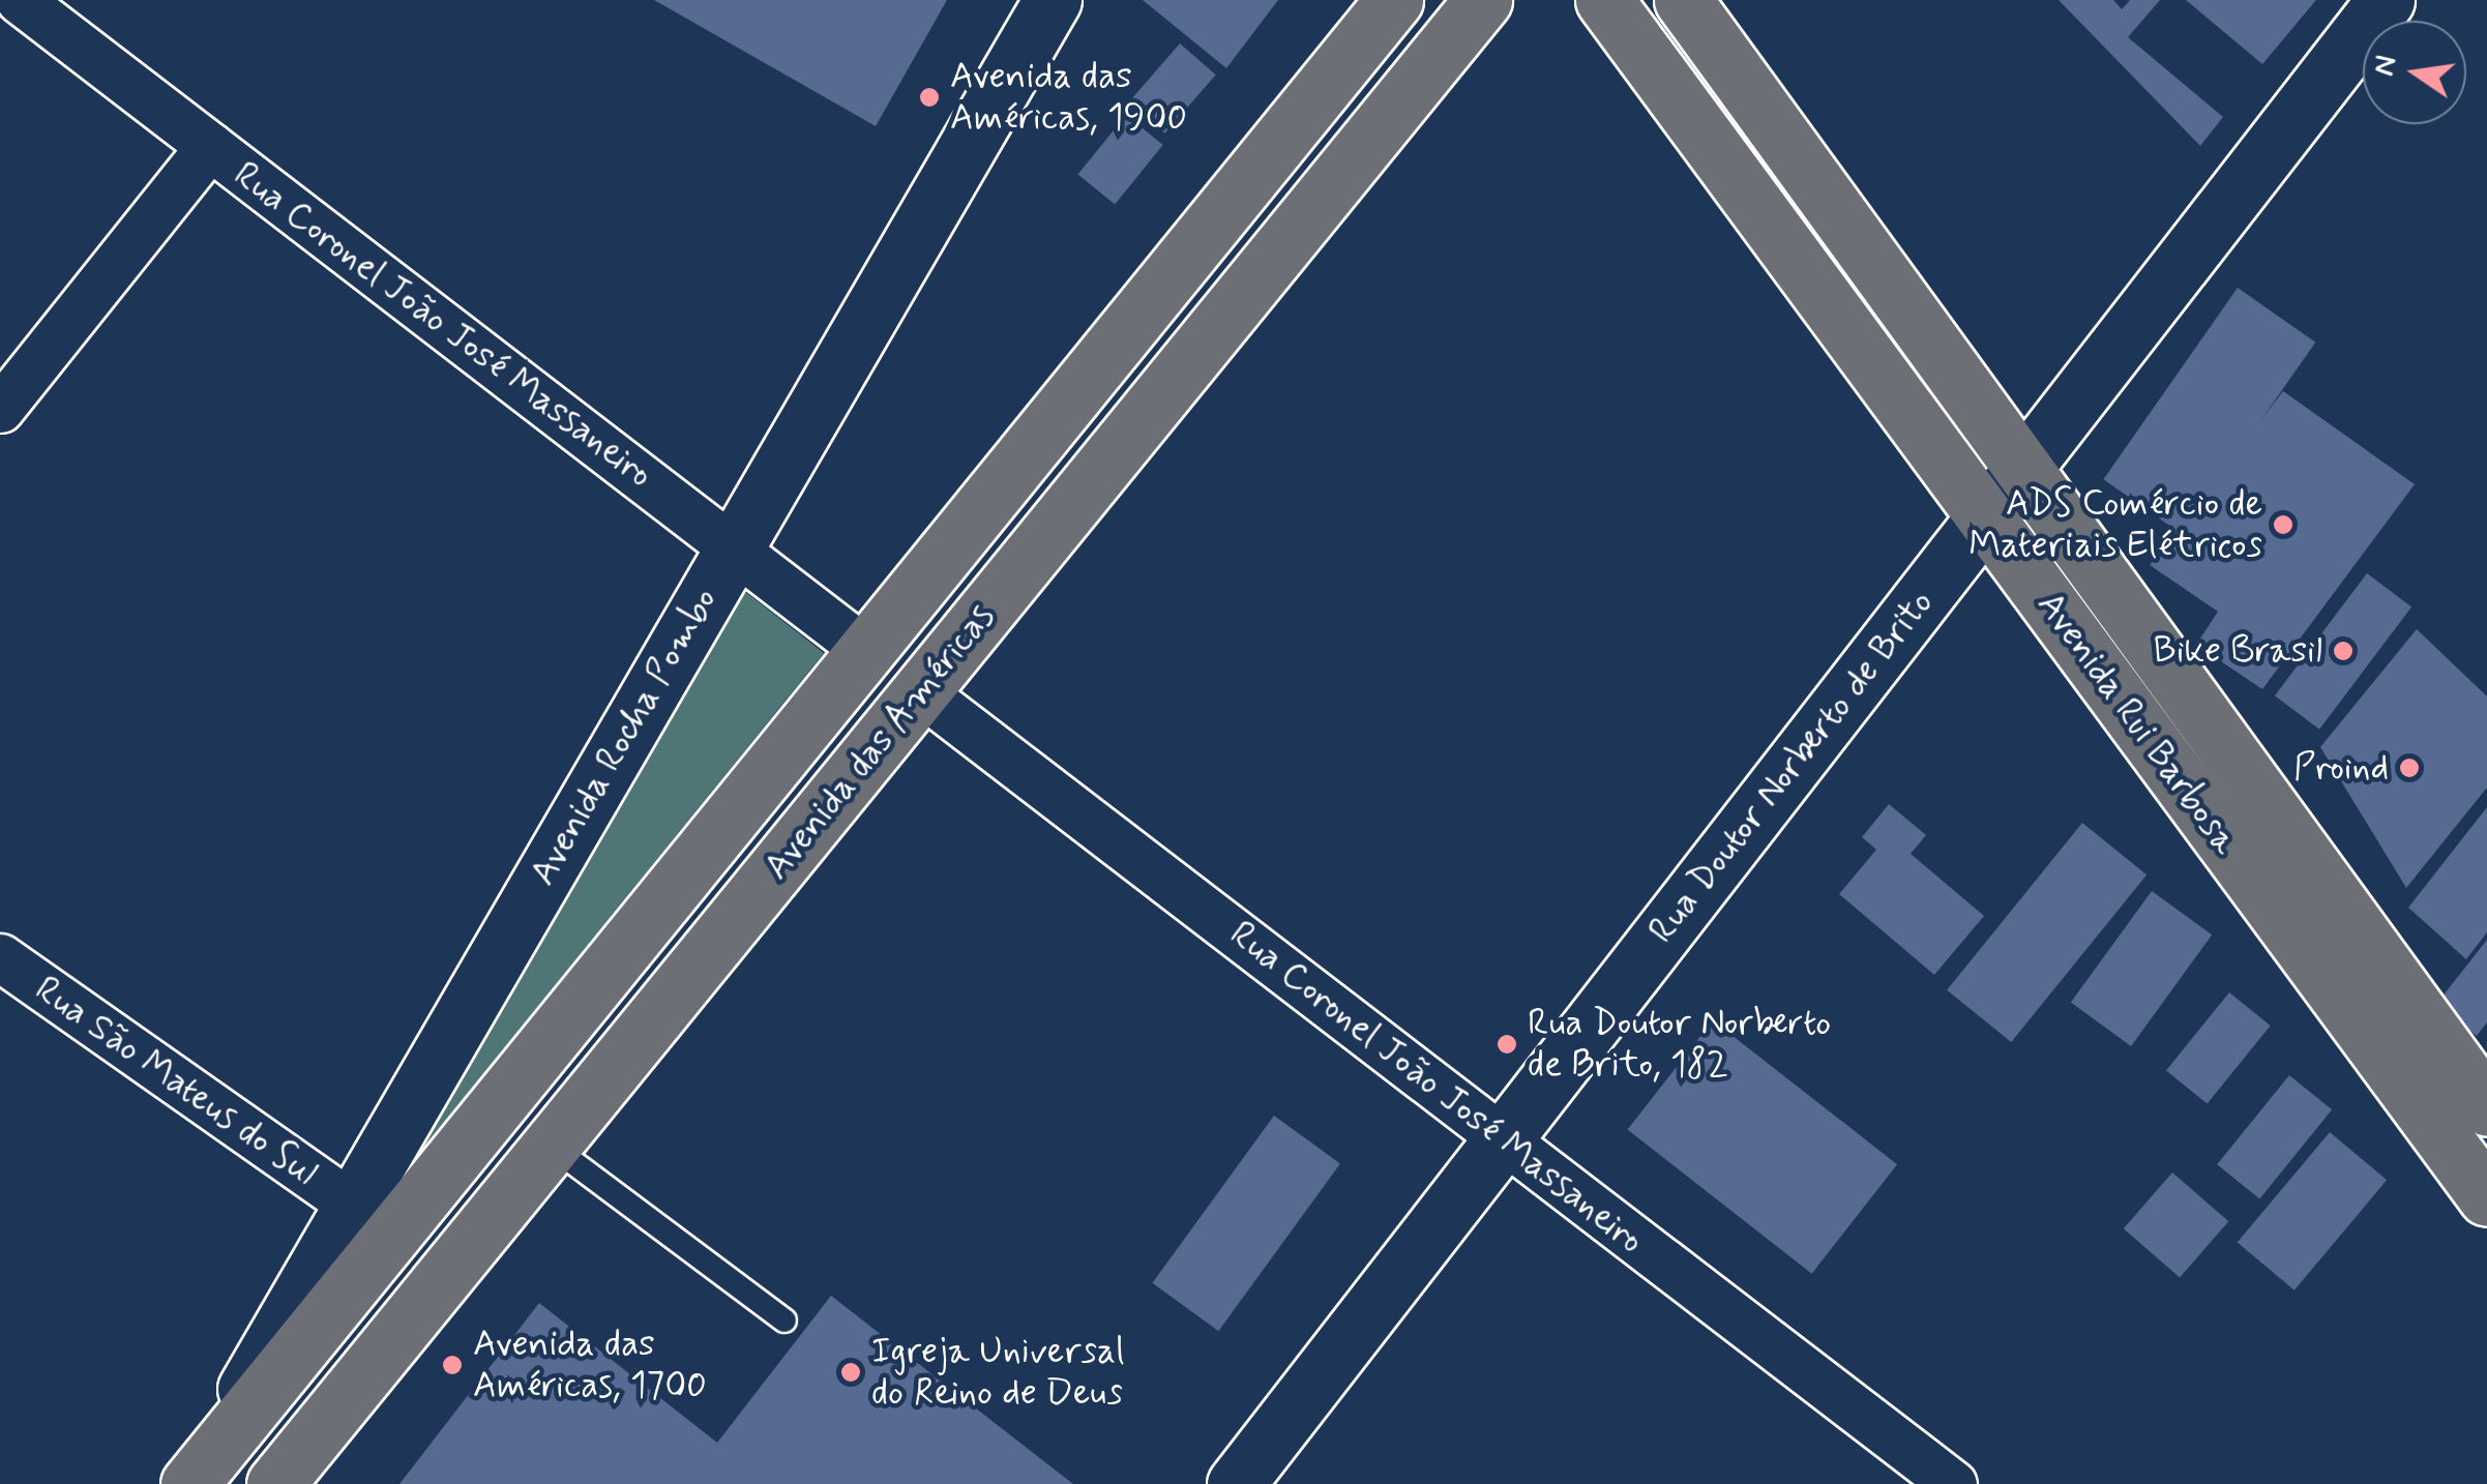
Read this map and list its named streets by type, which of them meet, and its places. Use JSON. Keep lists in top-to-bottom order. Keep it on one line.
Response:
{"streets":{"main road":["Avenida Rui Barbosa","Avenida das Américas"],"street":["Rua Coronel João José Massaneiro","Avenida Rocha Pombo","Rua Doutor Norberto de Brito","Rua São Mateus do Sul"]},"crossings":[["Rua Coronel João José Massaneiro","Avenida Rocha Pombo"],["Rua Coronel João José Massaneiro","Avenida das Américas"],["Rua Coronel João José Massaneiro","Rua Doutor Norberto de Brito"],["Avenida Rui Barbosa","Rua Doutor Norberto de Brito"],["Avenida Rocha Pombo","Avenida das Américas"],["Avenida Rocha Pombo","Rua São Mateus do Sul"]],"places":["Avenida das Américas, 1900","ADS Comércio de Materiais Elétricos","Bike Brasil","Proind","Rua Doutor Norberto de Brito, 182","Avenida das Américas, 1700","Igreja Universal do Reino de Deus"],"north":"left"}
